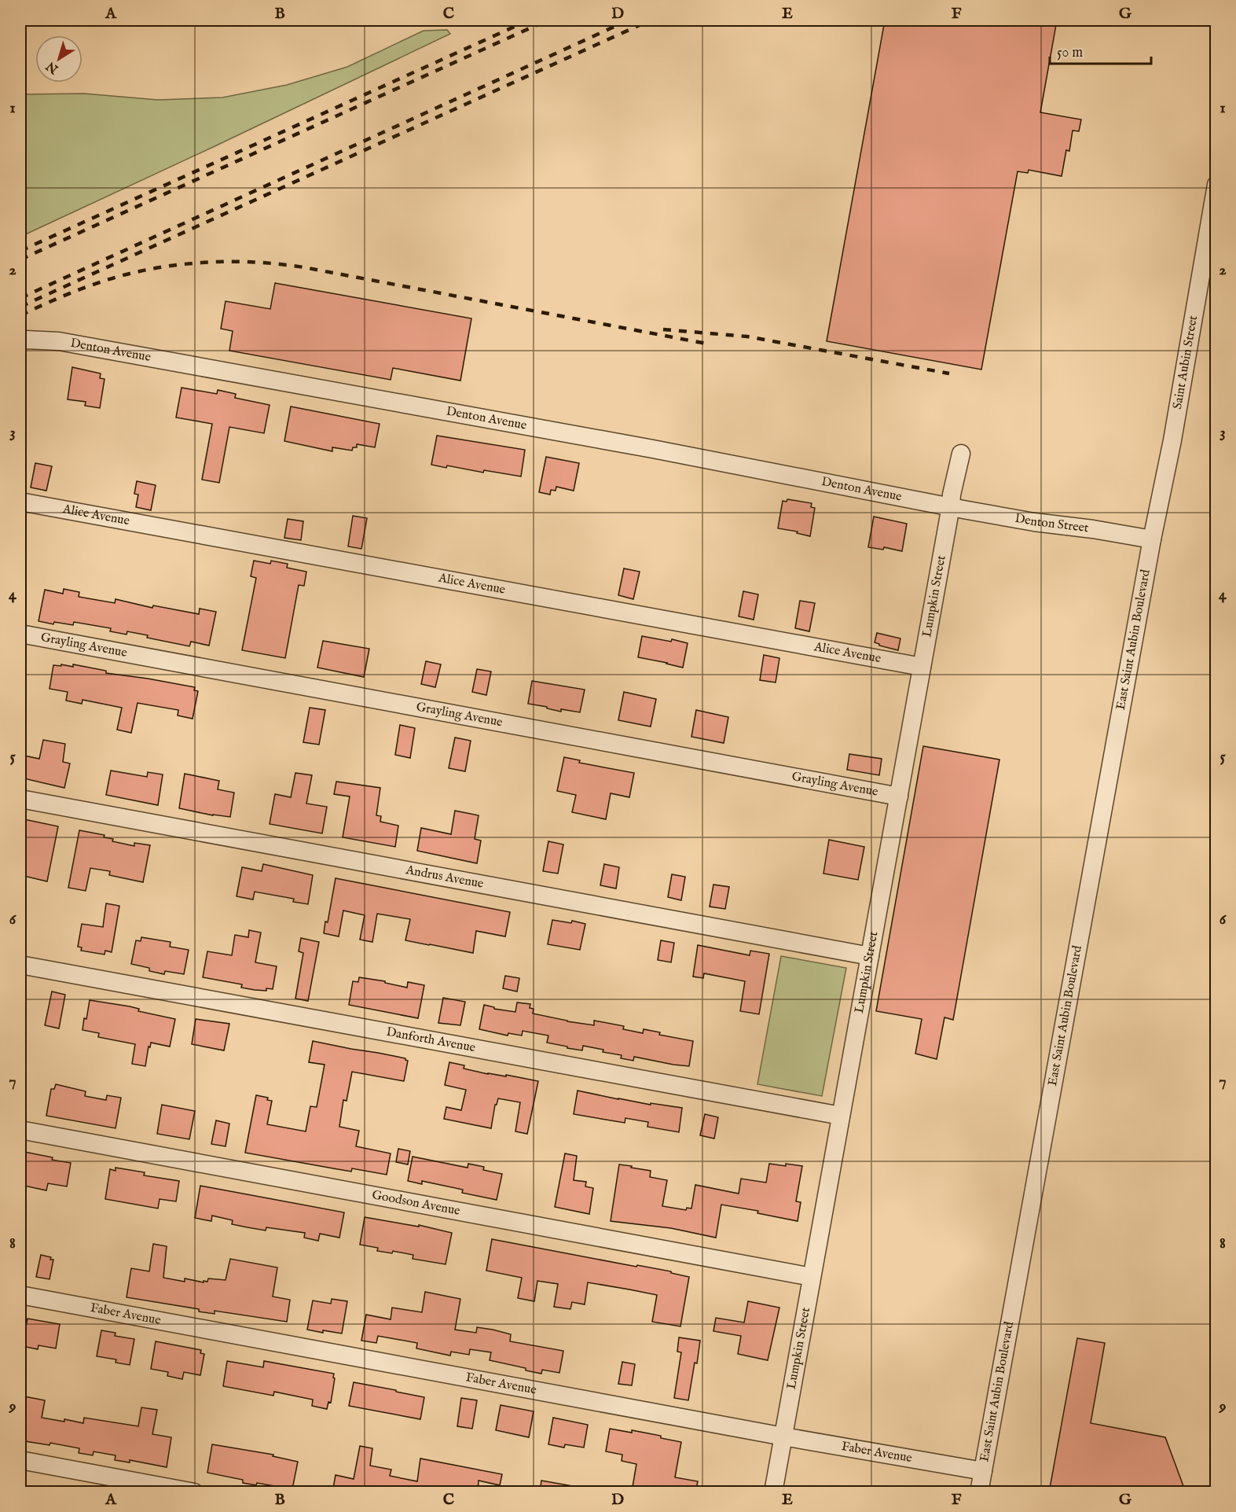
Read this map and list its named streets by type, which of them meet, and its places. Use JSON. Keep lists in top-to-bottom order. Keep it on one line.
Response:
{"streets":{"street":["Denton Avenue","Saint Aubin Street","Alice Avenue","Denton Street","Lumpkin Street","East Saint Aubin Boulevard","Grayling Avenue","Andrus Avenue","Danforth Avenue","Goodson Avenue","Faber Avenue"]},"crossings":[["Denton Avenue","Denton Street"],["Denton Avenue","Lumpkin Street"],["Saint Aubin Street","Denton Street"],["Saint Aubin Street","East Saint Aubin Boulevard"],["Alice Avenue","Lumpkin Street"],["Denton Street","Lumpkin Street"],["Denton Street","East Saint Aubin Boulevard"],["Lumpkin Street","Grayling Avenue"],["Lumpkin Street","Andrus Avenue"],["Lumpkin Street","Danforth Avenue"],["Lumpkin Street","Goodson Avenue"],["Lumpkin Street","Faber Avenue"],["East Saint Aubin Boulevard","Faber Avenue"]],"scale_bar":"50 m","north":"bottom left","grid":{"columns":["A","B","C","D","E","F","G"],"rows":["1","2","3","4","5","6","7","8","9"]}}
